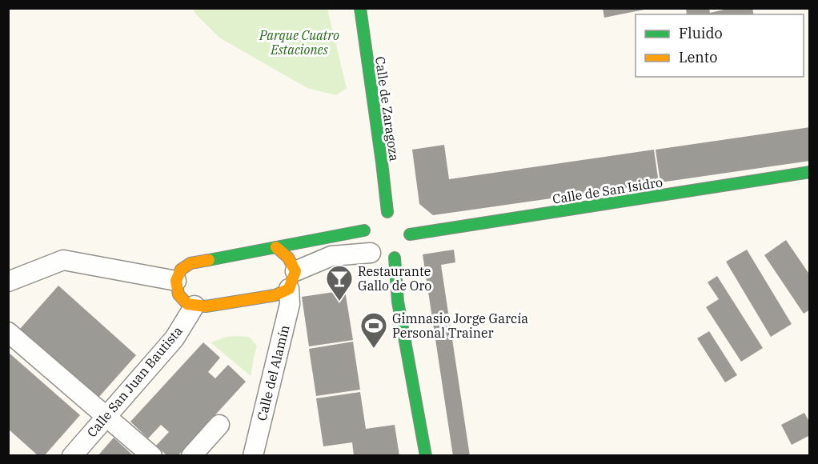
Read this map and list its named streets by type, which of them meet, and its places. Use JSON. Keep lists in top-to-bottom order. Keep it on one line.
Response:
{"streets":{"street":["Calle de Zaragoza","Calle de San Isidro","Calle del Alamín","Calle San Juan Bautista"]},"crossings":[["Calle de Zaragoza","Calle de San Isidro"]],"parks":["Parque Cuatro Estaciones"],"places":{"bar":["Restaurante Gallo de Oro"],"sports":["Gimnasio Jorge García Personal Trainer"]},"legend":["Fluido","Lento"]}
